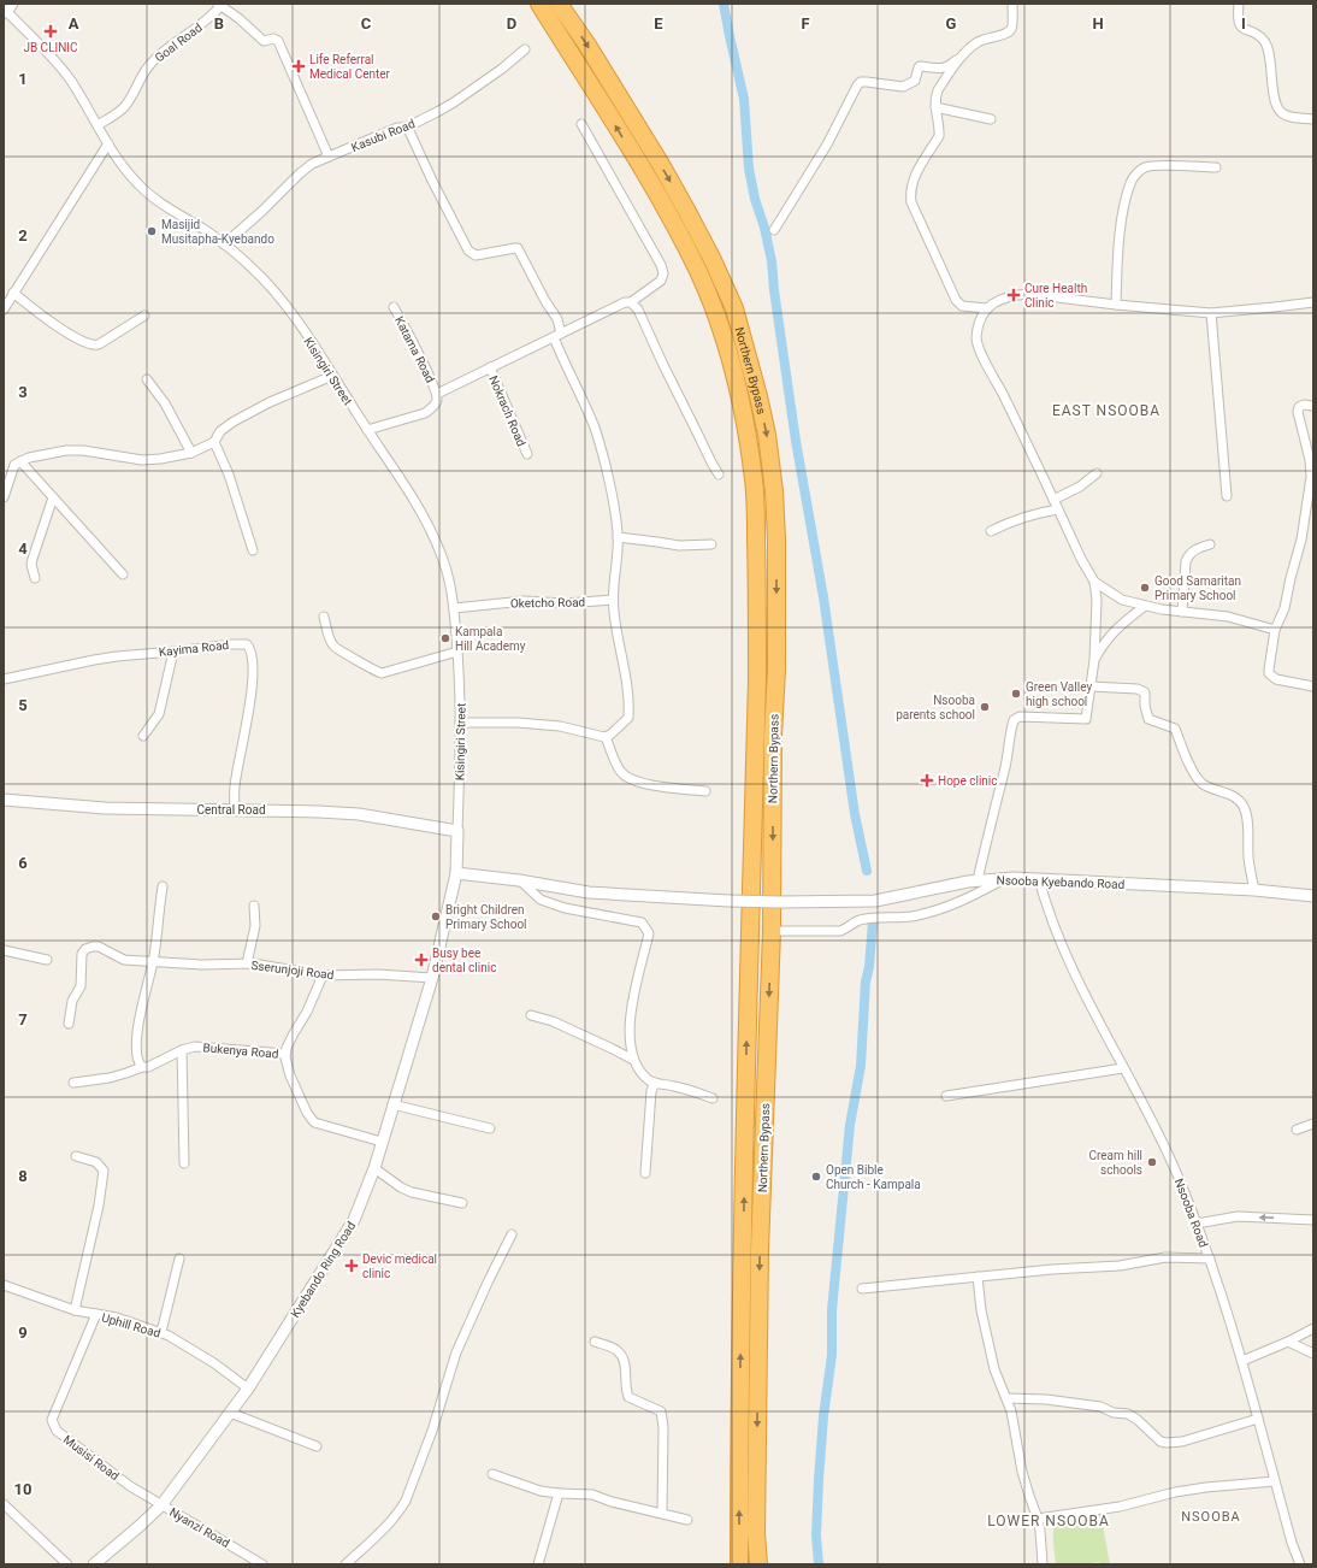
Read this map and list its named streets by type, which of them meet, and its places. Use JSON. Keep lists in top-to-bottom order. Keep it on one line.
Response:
{"streets":{"highway":["Northern Bypass"],"street":["Goal Road","Kasubi Road","Katama Road","Kisingiri Street","Nokrach Road","Oketcho Road","Kayima Road","Central Road","Nsooba Kyebando Road","Sserunjoji Road","Bukenya Road","Nsooba Road","Kyebando Ring Road","Uphill Road","Musisi Road","Nyanzi Road"]},"crossings":[["Goal Road","Kisingiri Street"],["Kasubi Road","Kisingiri Street"],["Katama Road","Kisingiri Street"],["Kisingiri Street","Oketcho Road"],["Kisingiri Street","Central Road"],["Kisingiri Street","Kyebando Ring Road"],["Kayima Road","Central Road"],["Central Road","Kyebando Ring Road"],["Nsooba Kyebando Road","Nsooba Road"],["Sserunjoji Road","Kyebando Ring Road"],["Kyebando Ring Road","Uphill Road"],["Kyebando Ring Road","Musisi Road"],["Kyebando Ring Road","Nyanzi Road"],["Uphill Road","Musisi Road"],["Musisi Road","Nyanzi Road"]],"districts":["EAST NSOOBA","NSOOBA","LOWER NSOOBA"],"places":{"health":["JB CLINIC","Life Referral Medical Center","Cure Health Clinic","Hope clinic","Busy bee dental clinic","Devic medical clinic"],"other":["Masijid Musitapha-Kyebando","Good Samaritan Primary School","Kampala Hill Academy","Green Valley high school","Nsooba parents school","Bright Children Primary School","Cream hill schools","Open Bible Church - Kampala"]},"grid":{"columns":["A","B","C","D","E","F","G","H","I"],"rows":["1","2","3","4","5","6","7","8","9","10"]}}
